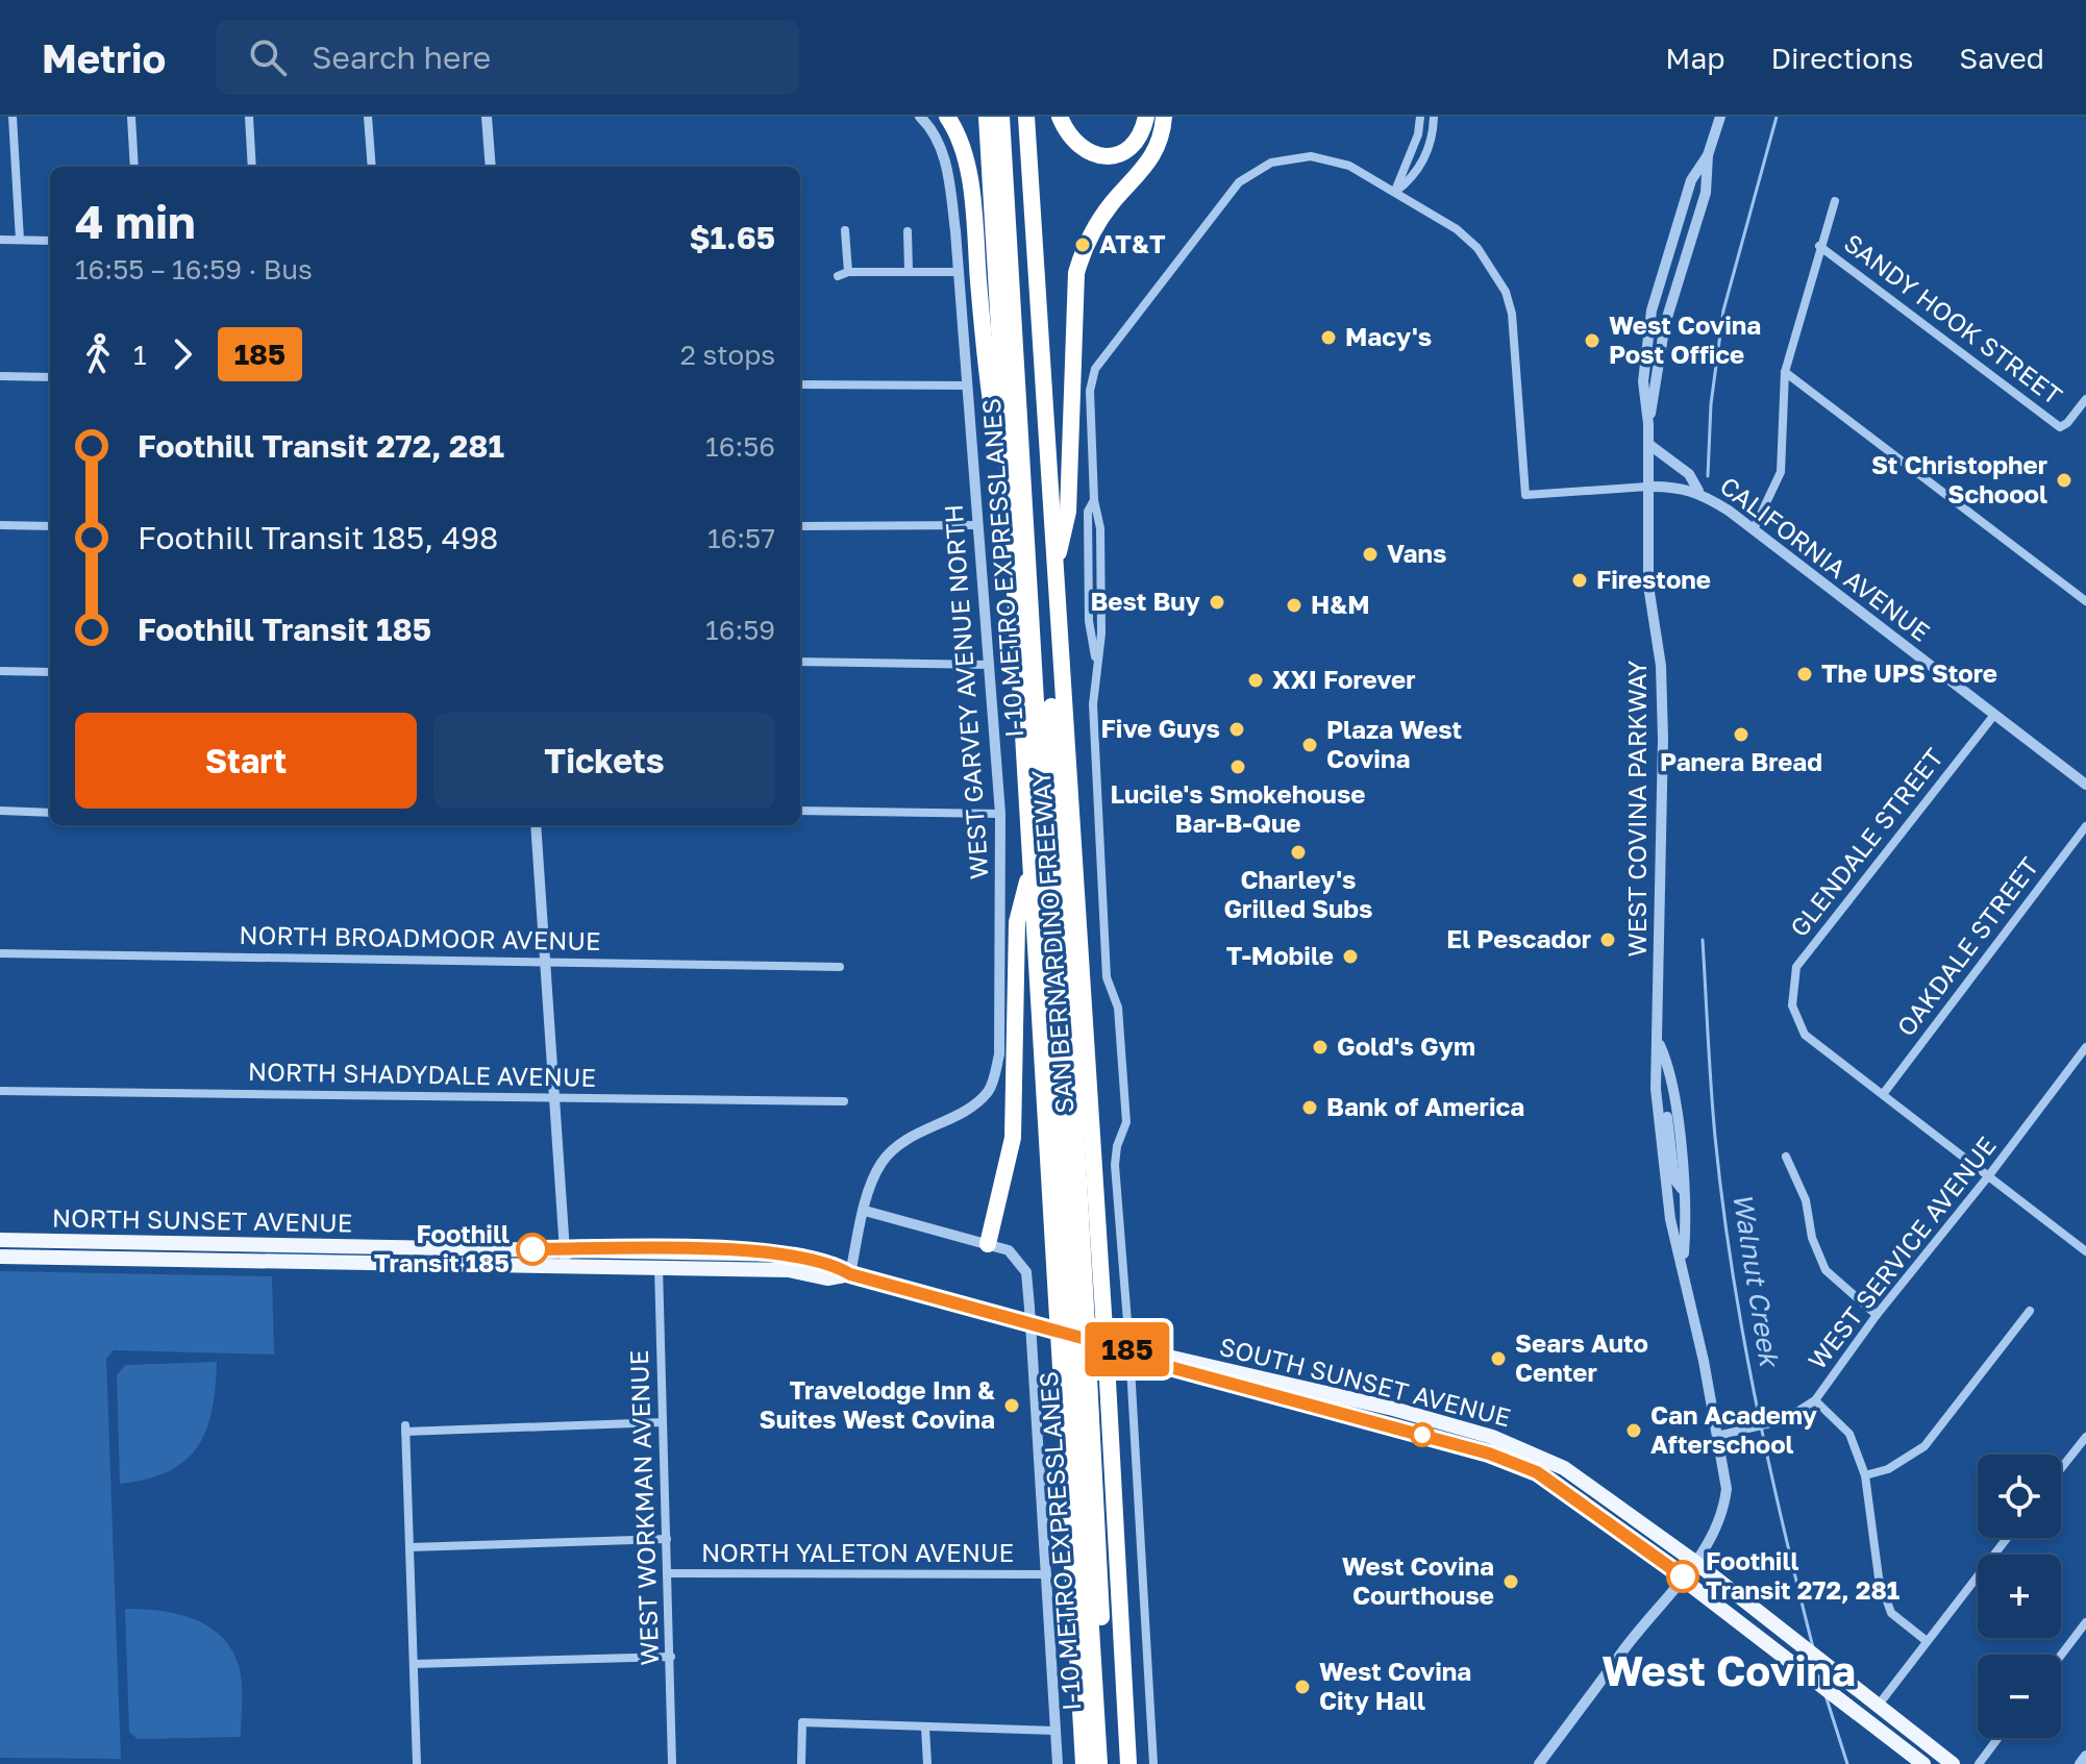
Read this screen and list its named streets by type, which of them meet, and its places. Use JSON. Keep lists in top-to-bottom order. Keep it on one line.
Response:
{"streets":{"highway":["I-10 METRO EXPRESSLANES","SAN BERNARDINO FREEWAY"],"main road":["NORTH SUNSET AVENUE","SOUTH SUNSET AVENUE"],"street":["SANDY HOOK STREET","CALIFORNIA AVENUE","WEST GARVEY AVENUE NORTH","WEST COVINA PARKWAY","GLENDALE STREET","NORTH BROADMOOR AVENUE","OAKDALE STREET","NORTH SHADYDALE AVENUE","WEST SERVICE AVENUE","WEST WORKMAN AVENUE","NORTH YALETON AVENUE"]},"crossings":[["CALIFORNIA AVENUE","WEST COVINA PARKWAY"],["CALIFORNIA AVENUE","GLENDALE STREET"],["I-10 METRO EXPRESSLANES","SAN BERNARDINO FREEWAY"],["I-10 METRO EXPRESSLANES","NORTH SUNSET AVENUE"],["WEST GARVEY AVENUE NORTH","NORTH SUNSET AVENUE"],["WEST COVINA PARKWAY","WEST SERVICE AVENUE"],["WEST COVINA PARKWAY","SOUTH SUNSET AVENUE"],["GLENDALE STREET","OAKDALE STREET"],["SAN BERNARDINO FREEWAY","NORTH SUNSET AVENUE"],["NORTH SUNSET AVENUE","SOUTH SUNSET AVENUE"],["NORTH SUNSET AVENUE","WEST WORKMAN AVENUE"],["WEST WORKMAN AVENUE","NORTH YALETON AVENUE"]],"districts":["West Covina"],"water":["Walnut Creek"],"places":["AT&T","Macy's","West Covina Post Office","St Christopher Schoool","Vans","Firestone","Best Buy","H&M","The UPS Store","XXI Forever","Five Guys","Panera Bread","Plaza West Covina","Lucile's Smokehouse Bar-B-Que","Charley's Grilled Subs","El Pescador","T-Mobile","Gold's Gym","Bank of America","Foothill Transit 185","Sears Auto Center","Travelodge Inn & Suites West Covina","Can Academy Afterschool","Foothill Transit 272, 281","West Covina Courthouse","West Covina City Hall"],"lines":["bus line 185"],"page":{"header":"Metrio","search":"Search here","nav":["Map","Directions","Saved"],"on_map":"185","heading":["4 min","16:55 – 16:59 · Bus","$1.65"],"legs":["1","185","2 stops"],"list":[{"name":"Foothill Transit 272, 281","value":"16:56"},{"name":"Foothill Transit 185, 498","value":"16:57"},{"name":"Foothill Transit 185","value":"16:59"}],"buttons":["Start","Tickets"],"map_buttons":["+","−"]}}
